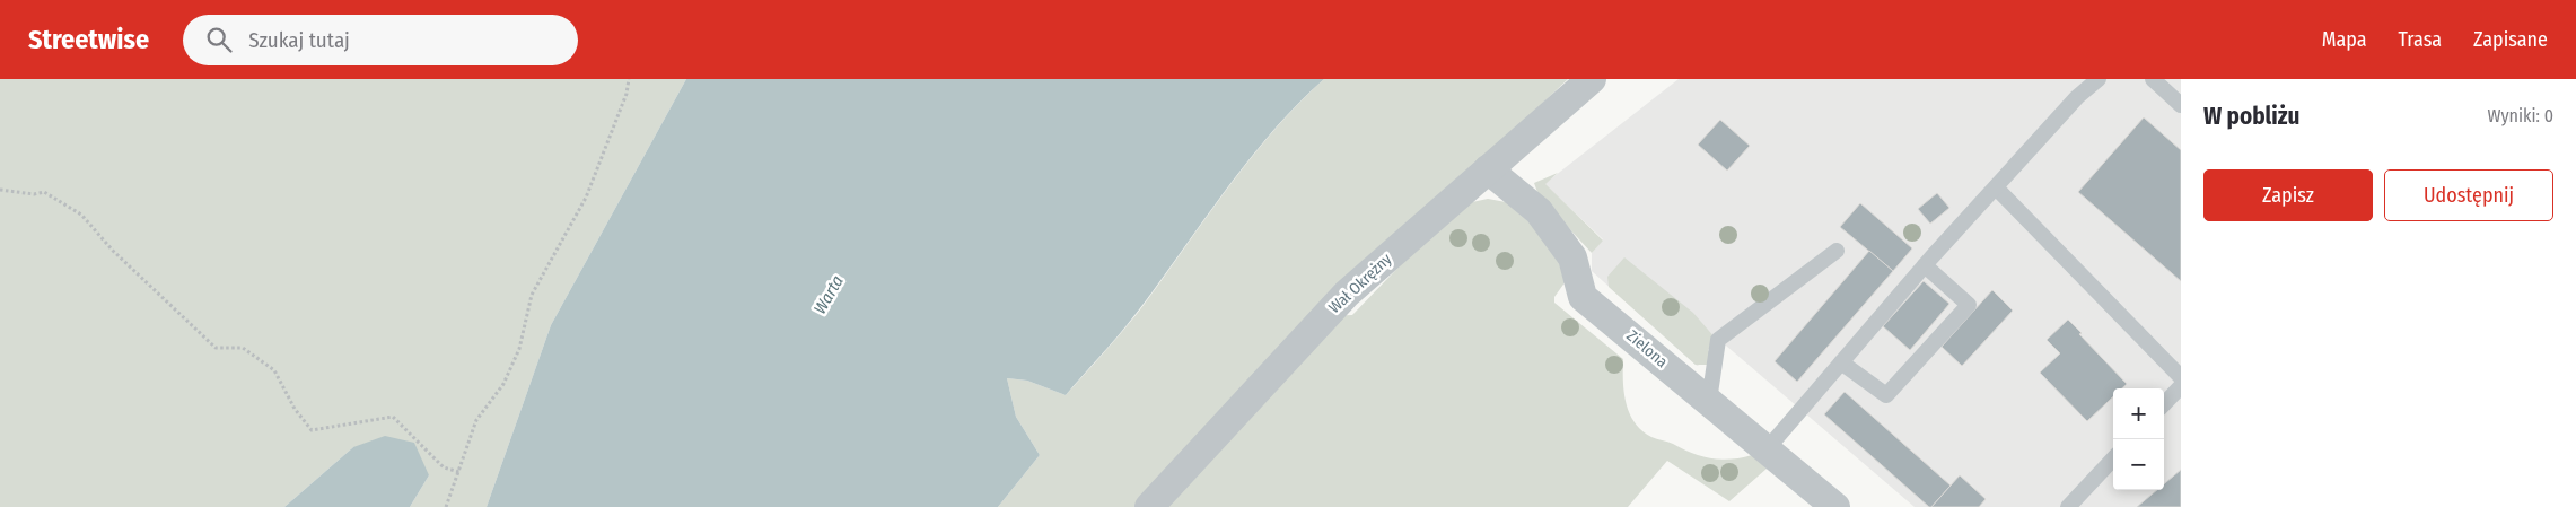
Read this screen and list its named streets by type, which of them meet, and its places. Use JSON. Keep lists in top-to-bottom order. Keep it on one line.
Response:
{"streets":{"street":["Wał Okrężny","Zielona"]},"crossings":[["Wał Okrężny","Zielona"]],"water":["Warta"],"page":{"header":"Streetwise","search":"Szukaj tutaj","nav":["Mapa","Trasa","Zapisane"],"heading":["W pobliżu","Wyniki: 0"],"buttons":["Zapisz","Udostępnij"],"map_buttons":["+","−"]}}
